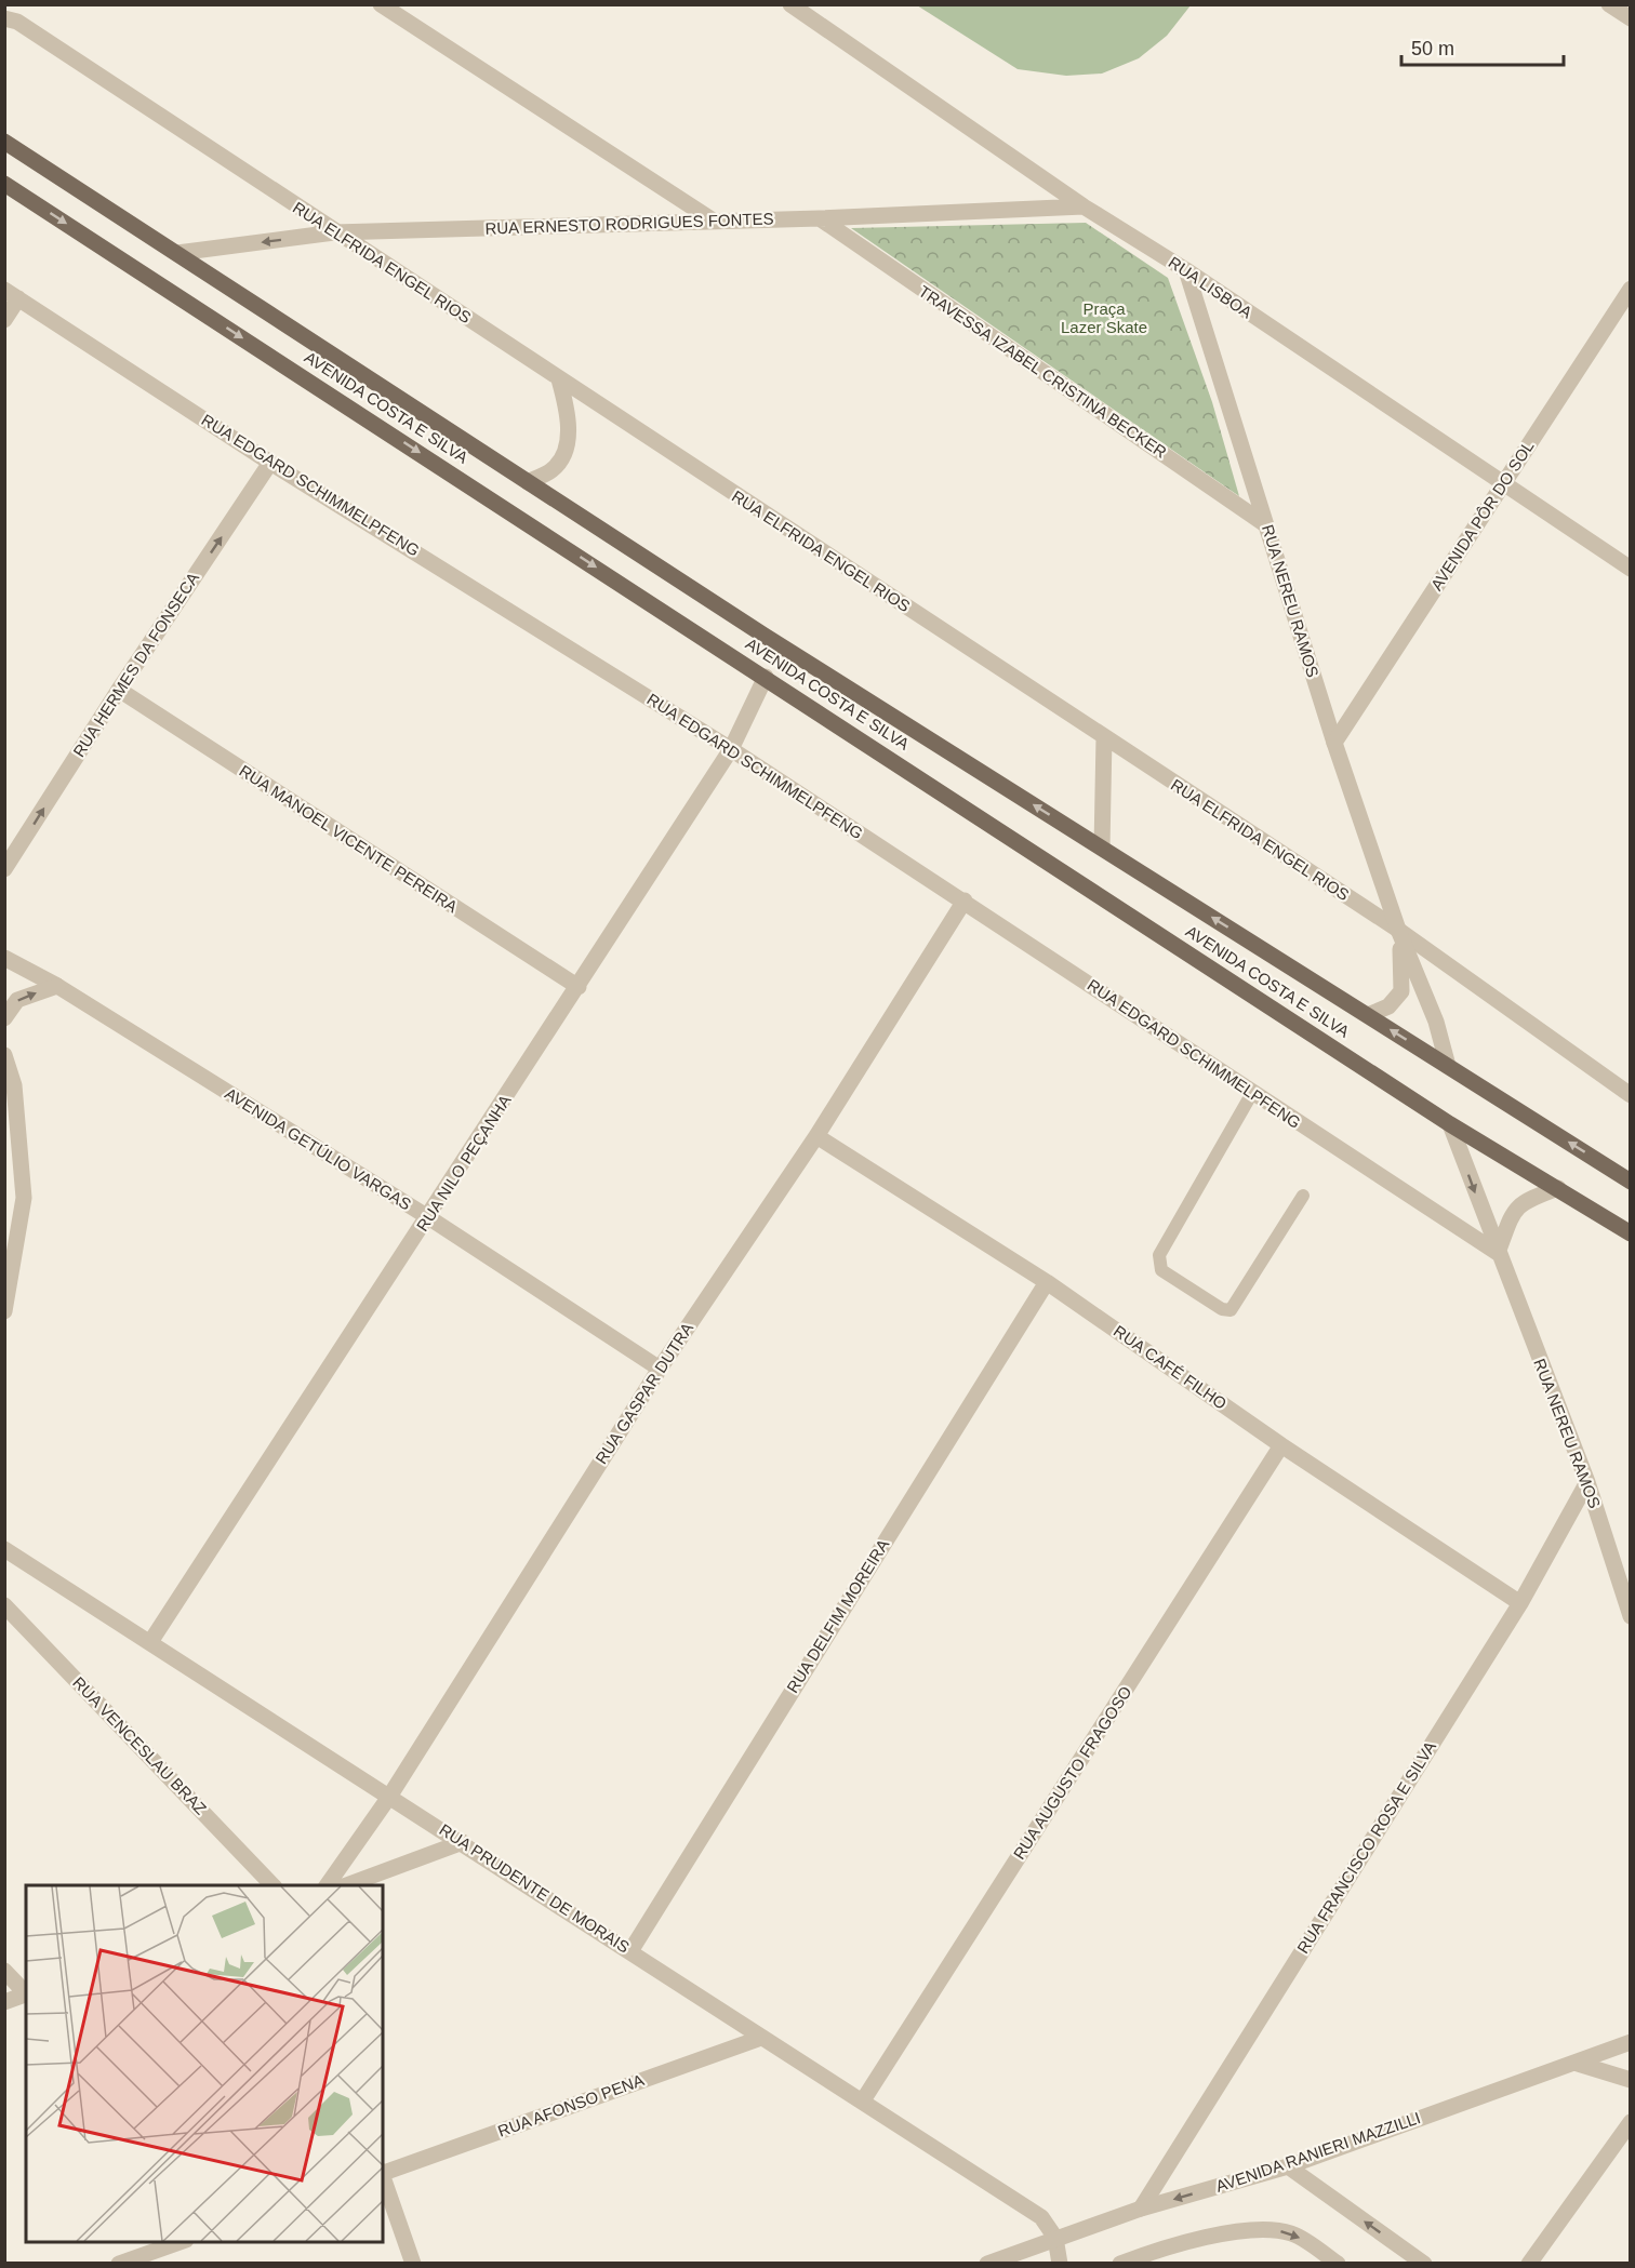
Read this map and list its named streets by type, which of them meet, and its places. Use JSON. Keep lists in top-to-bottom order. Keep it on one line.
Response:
{"streets":{"main road":["AVENIDA COSTA E SILVA"],"street":["RUA ERNESTO RODRIGUES FONTES","RUA ELFRIDA ENGEL RIOS","RUA LISBOA","TRAVESSA IZABEL CRISTINA BECKER","RUA EDGARD SCHIMMELPFENG","AVENIDA PÔR DO SOL","RUA NEREU RAMOS","RUA HERMES DA FONSECA","RUA MANOEL VICENTE PEREIRA","AVENIDA GETÚLIO VARGAS","RUA NILO PEÇANHA","RUA CAFÉ FILHO","RUA GASPAR DUTRA","RUA DELFIM MOREIRA","RUA VENCESLAU BRAZ","RUA AUGUSTO FRAGOSO","RUA FRANCISCO ROSA E SILVA","RUA PRUDENTE DE MORAIS","RUA AFONSO PENA","AVENIDA RANIERI MAZZILLI"]},"crossings":[["RUA ERNESTO RODRIGUES FONTES","RUA ELFRIDA ENGEL RIOS"],["RUA ERNESTO RODRIGUES FONTES","RUA LISBOA"],["RUA ERNESTO RODRIGUES FONTES","TRAVESSA IZABEL CRISTINA BECKER"],["RUA ERNESTO RODRIGUES FONTES","AVENIDA COSTA E SILVA"],["RUA ELFRIDA ENGEL RIOS","RUA NEREU RAMOS"],["RUA LISBOA","AVENIDA PÔR DO SOL"],["RUA LISBOA","RUA NEREU RAMOS"],["TRAVESSA IZABEL CRISTINA BECKER","RUA NEREU RAMOS"],["AVENIDA COSTA E SILVA","RUA NEREU RAMOS"],["AVENIDA COSTA E SILVA","RUA NILO PEÇANHA"],["RUA EDGARD SCHIMMELPFENG","RUA NEREU RAMOS"],["RUA EDGARD SCHIMMELPFENG","RUA HERMES DA FONSECA"],["RUA EDGARD SCHIMMELPFENG","RUA NILO PEÇANHA"],["RUA EDGARD SCHIMMELPFENG","RUA GASPAR DUTRA"],["AVENIDA PÔR DO SOL","RUA NEREU RAMOS"],["RUA NEREU RAMOS","RUA FRANCISCO ROSA E SILVA"],["RUA HERMES DA FONSECA","RUA MANOEL VICENTE PEREIRA"],["RUA MANOEL VICENTE PEREIRA","RUA NILO PEÇANHA"],["AVENIDA GETÚLIO VARGAS","RUA NILO PEÇANHA"],["AVENIDA GETÚLIO VARGAS","RUA GASPAR DUTRA"],["RUA NILO PEÇANHA","RUA PRUDENTE DE MORAIS"],["RUA CAFÉ FILHO","RUA GASPAR DUTRA"],["RUA CAFÉ FILHO","RUA DELFIM MOREIRA"],["RUA CAFÉ FILHO","RUA AUGUSTO FRAGOSO"],["RUA CAFÉ FILHO","RUA FRANCISCO ROSA E SILVA"],["RUA GASPAR DUTRA","RUA PRUDENTE DE MORAIS"],["RUA DELFIM MOREIRA","RUA PRUDENTE DE MORAIS"],["RUA AUGUSTO FRAGOSO","RUA PRUDENTE DE MORAIS"],["RUA FRANCISCO ROSA E SILVA","AVENIDA RANIERI MAZZILLI"],["RUA PRUDENTE DE MORAIS","RUA AFONSO PENA"],["RUA PRUDENTE DE MORAIS","AVENIDA RANIERI MAZZILLI"]],"one_way":["RUA HERMES DA FONSECA"],"parks":["Praça Lazer Skate"],"scale_bar":"50 m"}
